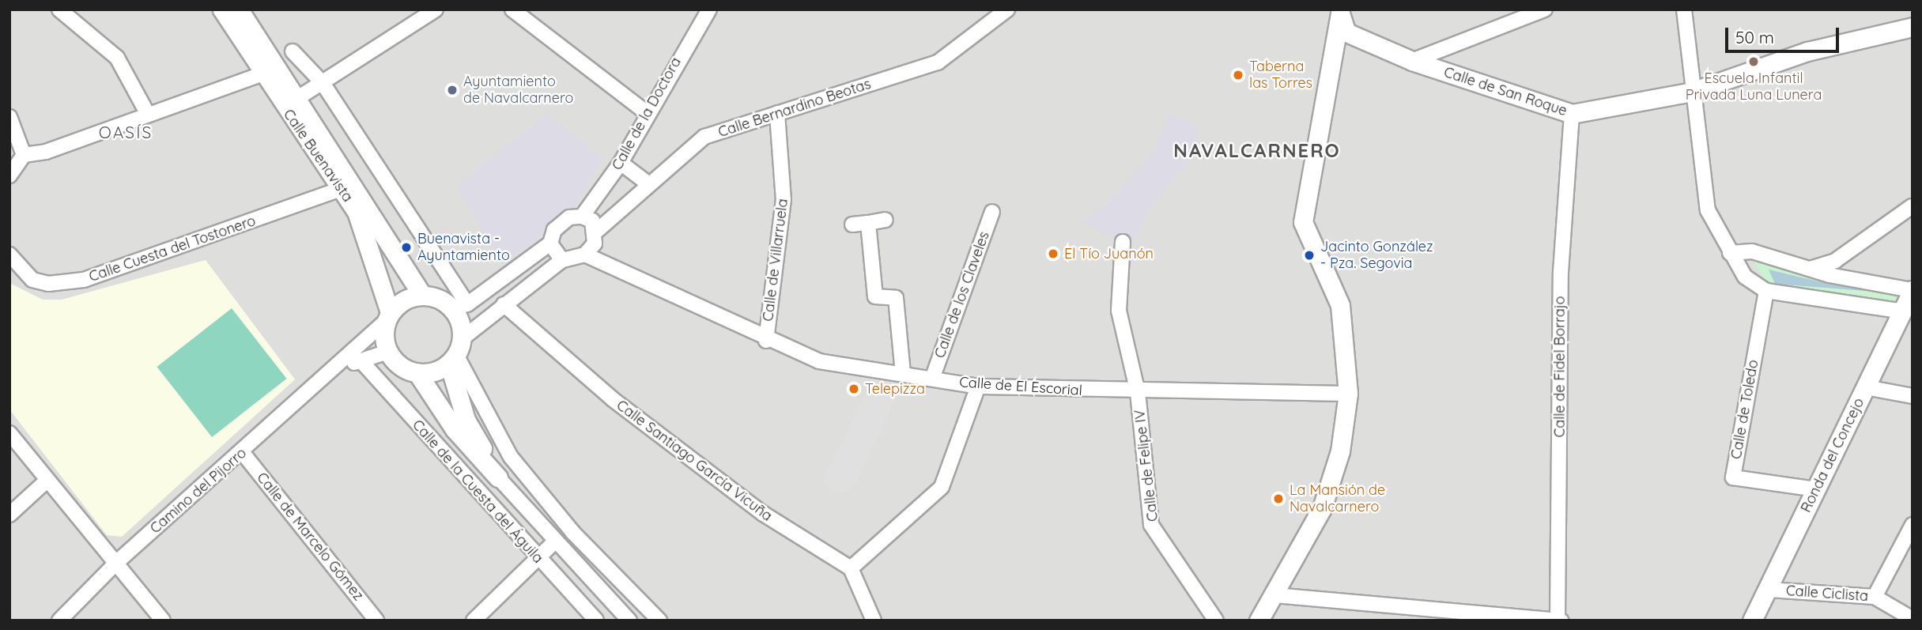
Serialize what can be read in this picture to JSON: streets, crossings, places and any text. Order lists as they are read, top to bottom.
{
  "streets": {
    "street": [
      "Calle de San Roque",
      "Calle Bernardino Beotas",
      "Calle de la Doctora",
      "Calle Buenavista",
      "Calle Cuesta del Tostonero",
      "Calle de Villarruela",
      "Calle de los Claveles",
      "Calle de Fidel Borrajo",
      "Calle de El Escorial",
      "Calle de Toledo",
      "Ronda del Concejo",
      "Calle Santiago García Vicuña",
      "Calle de Felipe IV",
      "Camino del Pijorro",
      "Calle de la Cuesta del Águila",
      "Calle de Marcelo Gómez",
      "Calle Ciclista"
    ]
  },
  "crossings": [
    ["Calle de San Roque", "Calle de Fidel Borrajo"],
    ["Calle Bernardino Beotas", "Calle de la Doctora"],
    ["Calle Bernardino Beotas", "Calle de Villarruela"],
    ["Calle Bernardino Beotas", "Calle de El Escorial"],
    ["Calle de la Doctora", "Calle de El Escorial"],
    ["Calle Buenavista", "Calle Cuesta del Tostonero"],
    ["Calle Buenavista", "Camino del Pijorro"],
    ["Calle Buenavista", "Calle de la Cuesta del Águila"],
    ["Calle de Villarruela", "Calle de El Escorial"],
    ["Calle de los Claveles", "Calle de El Escorial"],
    ["Calle de El Escorial", "Calle de Felipe IV"],
    ["Calle de Toledo", "Ronda del Concejo"],
    ["Ronda del Concejo", "Calle Ciclista"],
    ["Camino del Pijorro", "Calle de la Cuesta del Águila"],
    ["Camino del Pijorro", "Calle de Marcelo Gómez"]
  ],
  "districts": ["OASÍS", "NAVALCARNERO"],
  "places": [
    "Escuela Infantil Privada Luna Lunera",
    "Taberna las Torres",
    "Ayuntamiento de Navalcarnero",
    "Buenavista - Ayuntamiento",
    "El Tío Juanón",
    "Jacinto González - Pza. Segovia",
    "Telepizza",
    "La Mansión de Navalcarnero"
  ],
  "scale_bar": "50 m"
}
